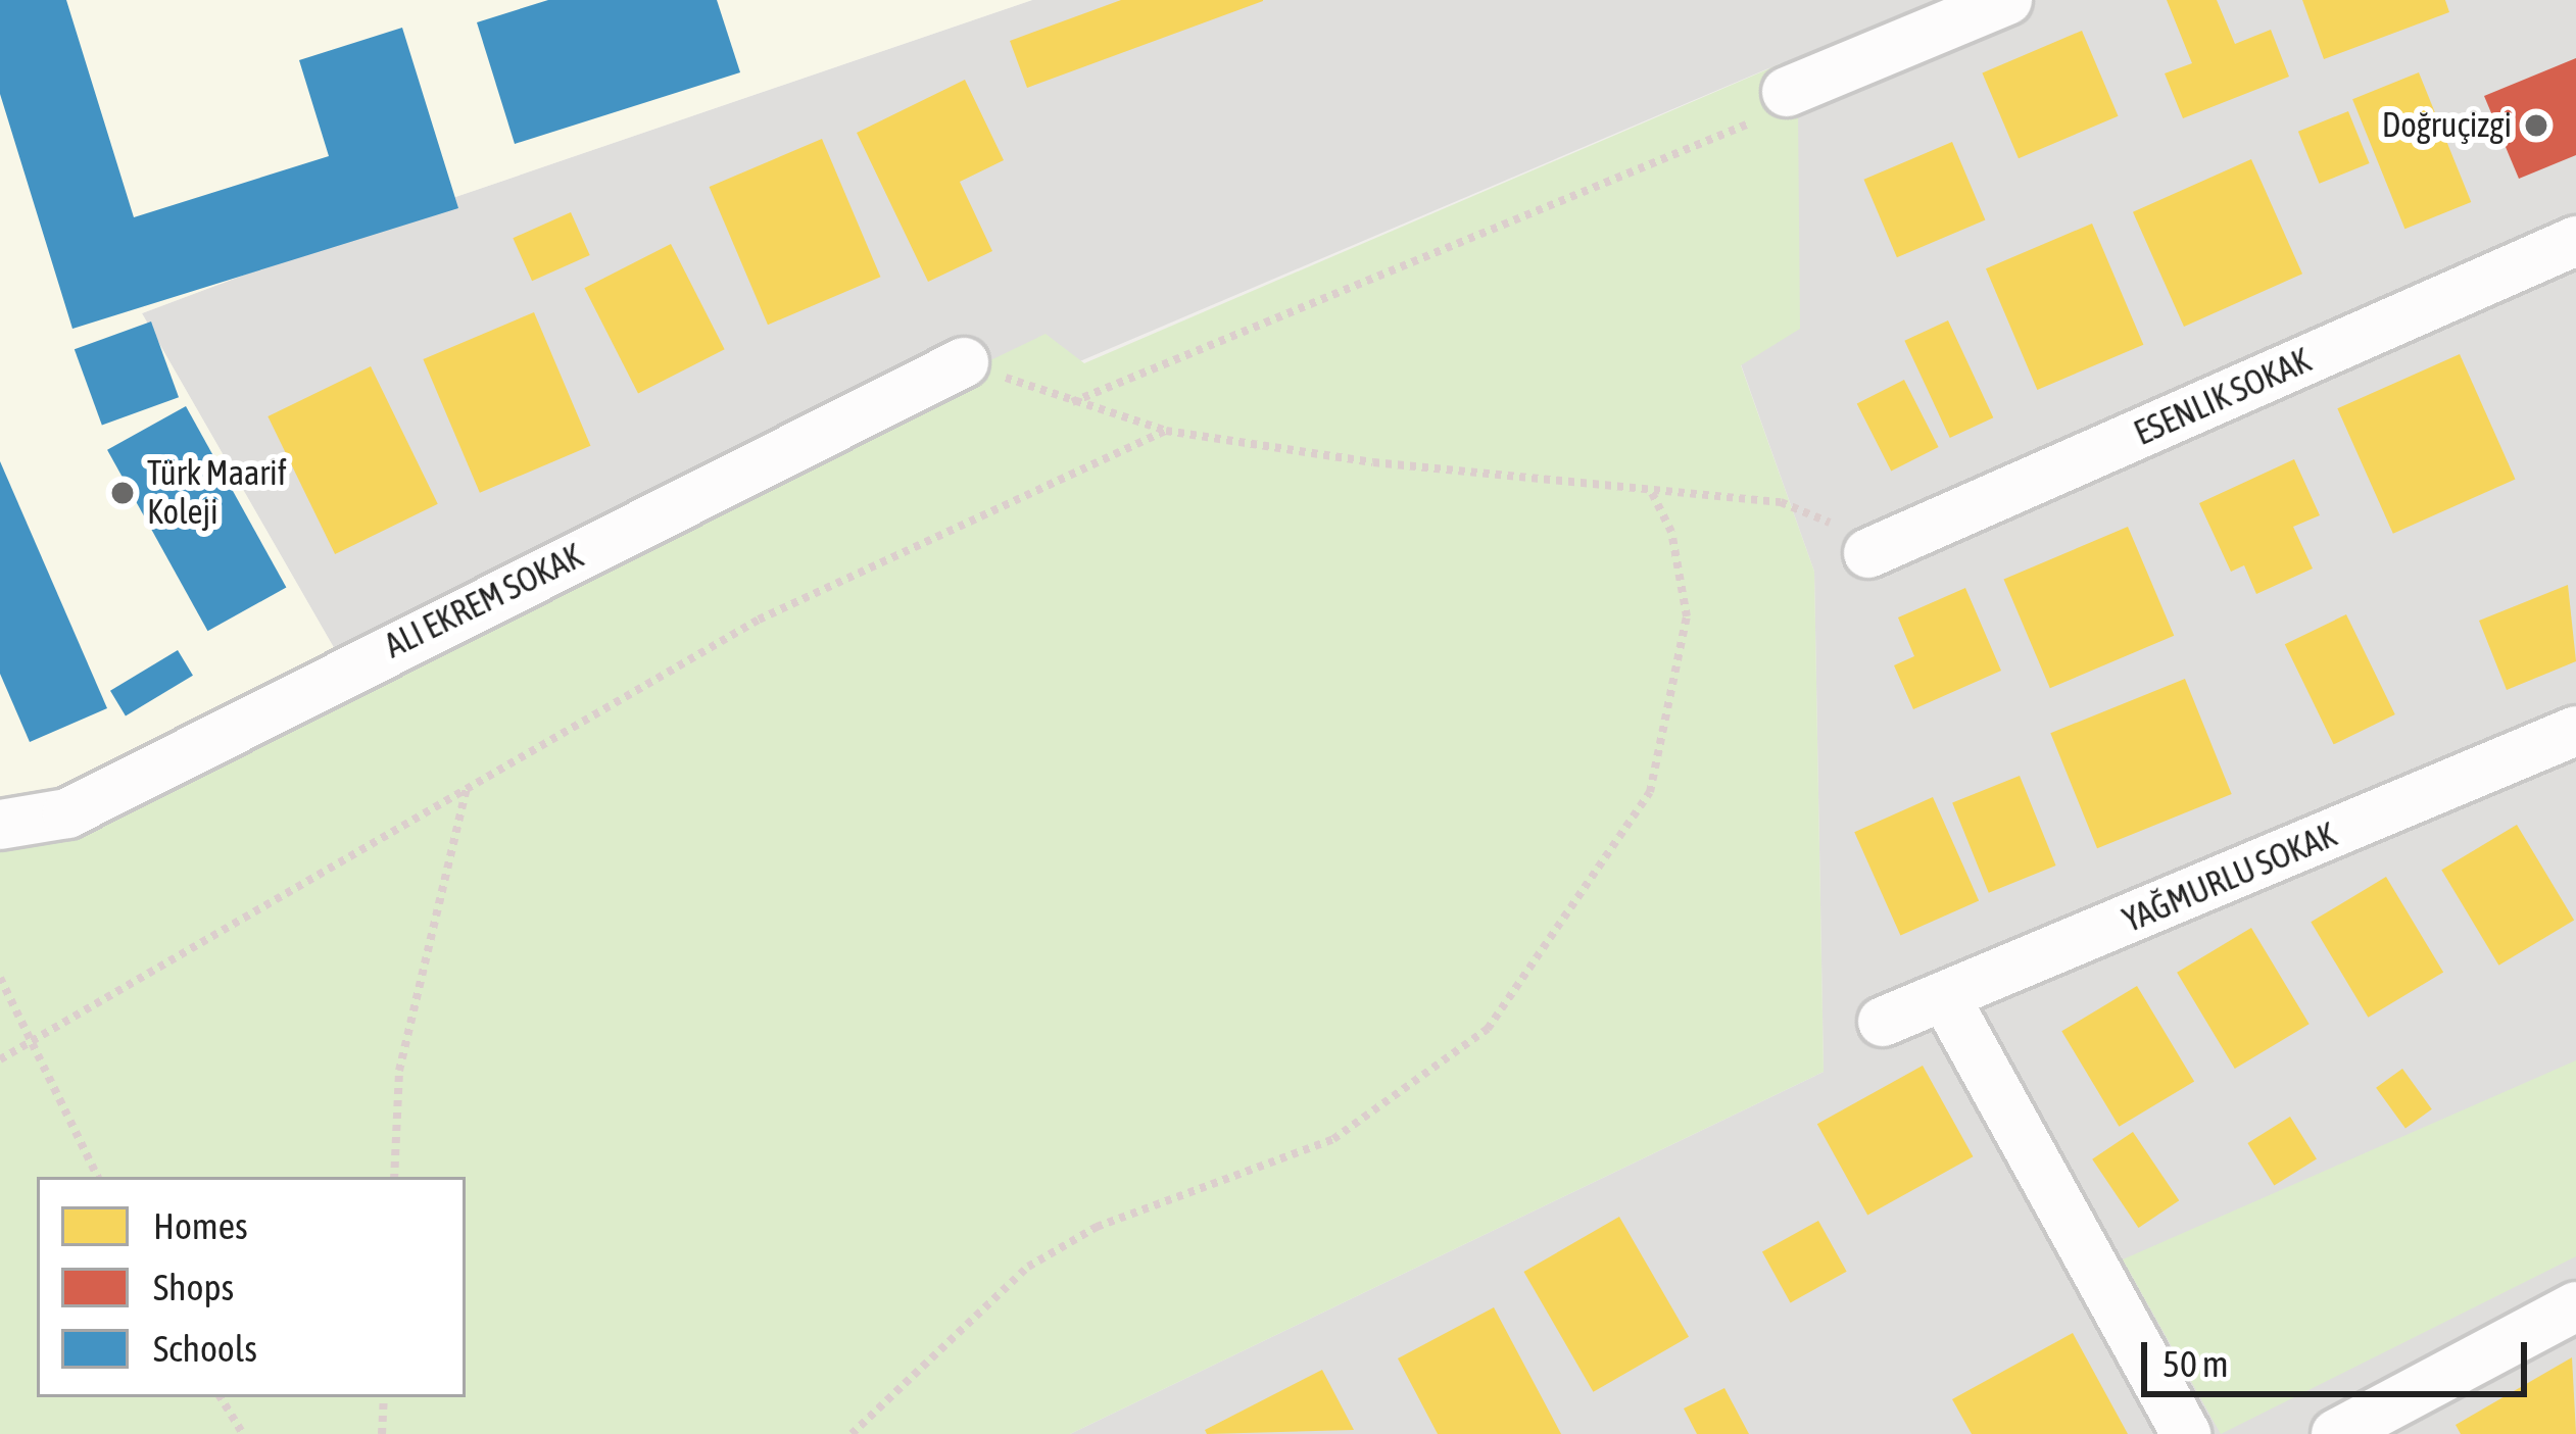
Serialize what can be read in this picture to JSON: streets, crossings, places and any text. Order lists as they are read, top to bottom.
{
  "streets": {
    "street": ["ESENLIK SOKAK", "ALI EKREM SOKAK", "YAĞMURLU SOKAK"]
  },
  "places": ["Doğruçizgi", "Türk Maarif Koleji"],
  "legend": ["Homes", "Shops", "Schools"],
  "scale_bar": "50 m"
}
